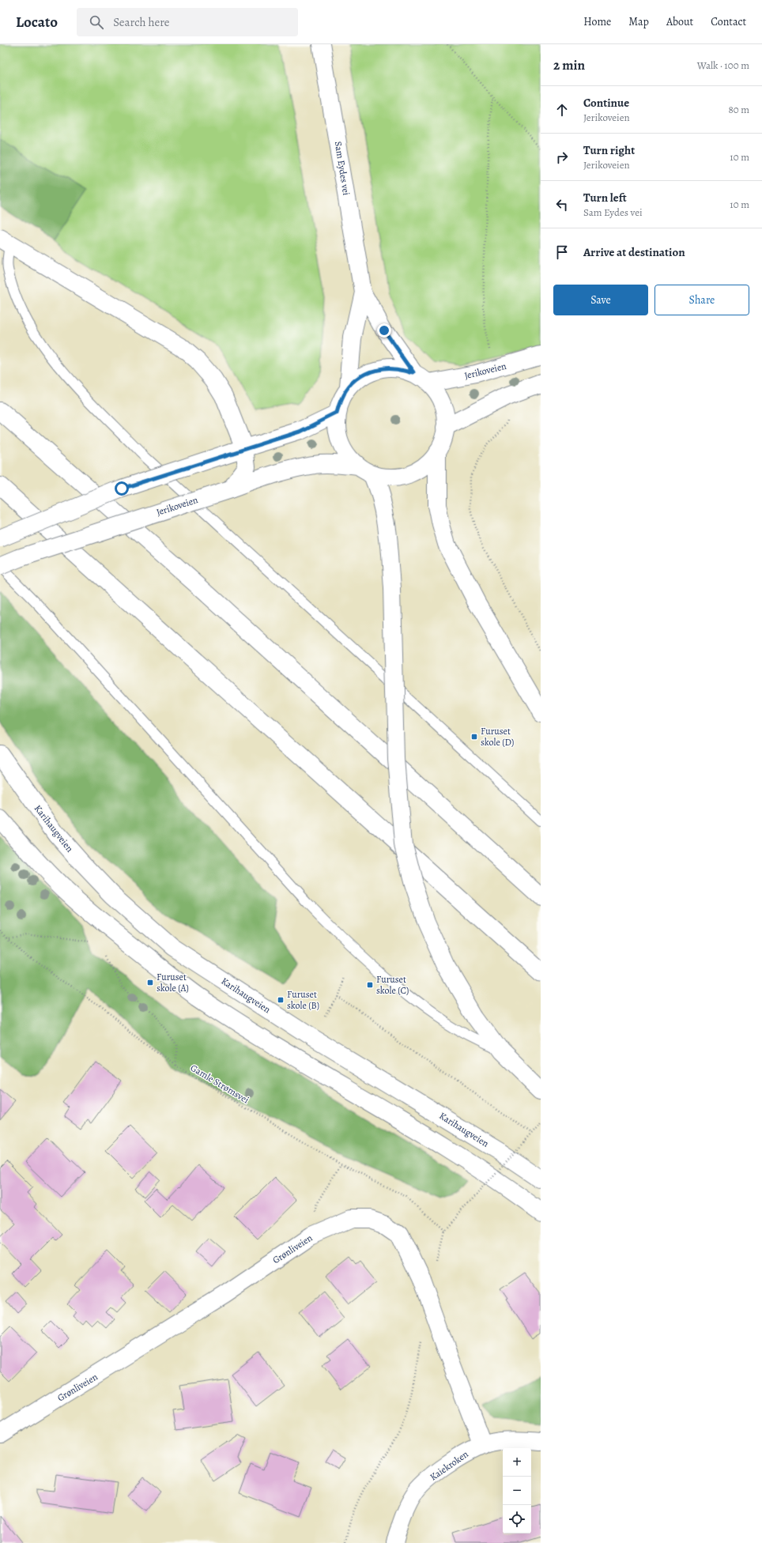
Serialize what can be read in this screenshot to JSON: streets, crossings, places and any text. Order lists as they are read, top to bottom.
{
  "streets": {
    "main road": [
      "Sam Eydes vei",
      "Jerikoveien",
      "Karihaugveien",
      "Grønliveien",
      "Kaiekroken"
    ],
    "path": ["Gamle Strømsvei"]
  },
  "crossings": [
    ["Sam Eydes vei", "Jerikoveien"],
    ["Grønliveien", "Kaiekroken"]
  ],
  "places": {
    "transit": [
      "Furuset skole (D)",
      "Furuset skole (A)",
      "Furuset skole (C)",
      "Furuset skole (B)"
    ]
  },
  "page": {
    "header": "Locato",
    "search": "Search here",
    "nav": [
      "Home",
      "Map",
      "About",
      "Contact"
    ],
    "heading": ["2 min", "Walk · 100 m"],
    "list": [
      ["Continue", "Jerikoveien", "80 m"],
      ["Turn right", "Jerikoveien", "10 m"],
      ["Turn left", "Sam Eydes vei", "10 m"],
      "Arrive at destination"
    ],
    "buttons": ["Save", "Share"],
    "map_buttons": ["+", "−"]
  }
}
